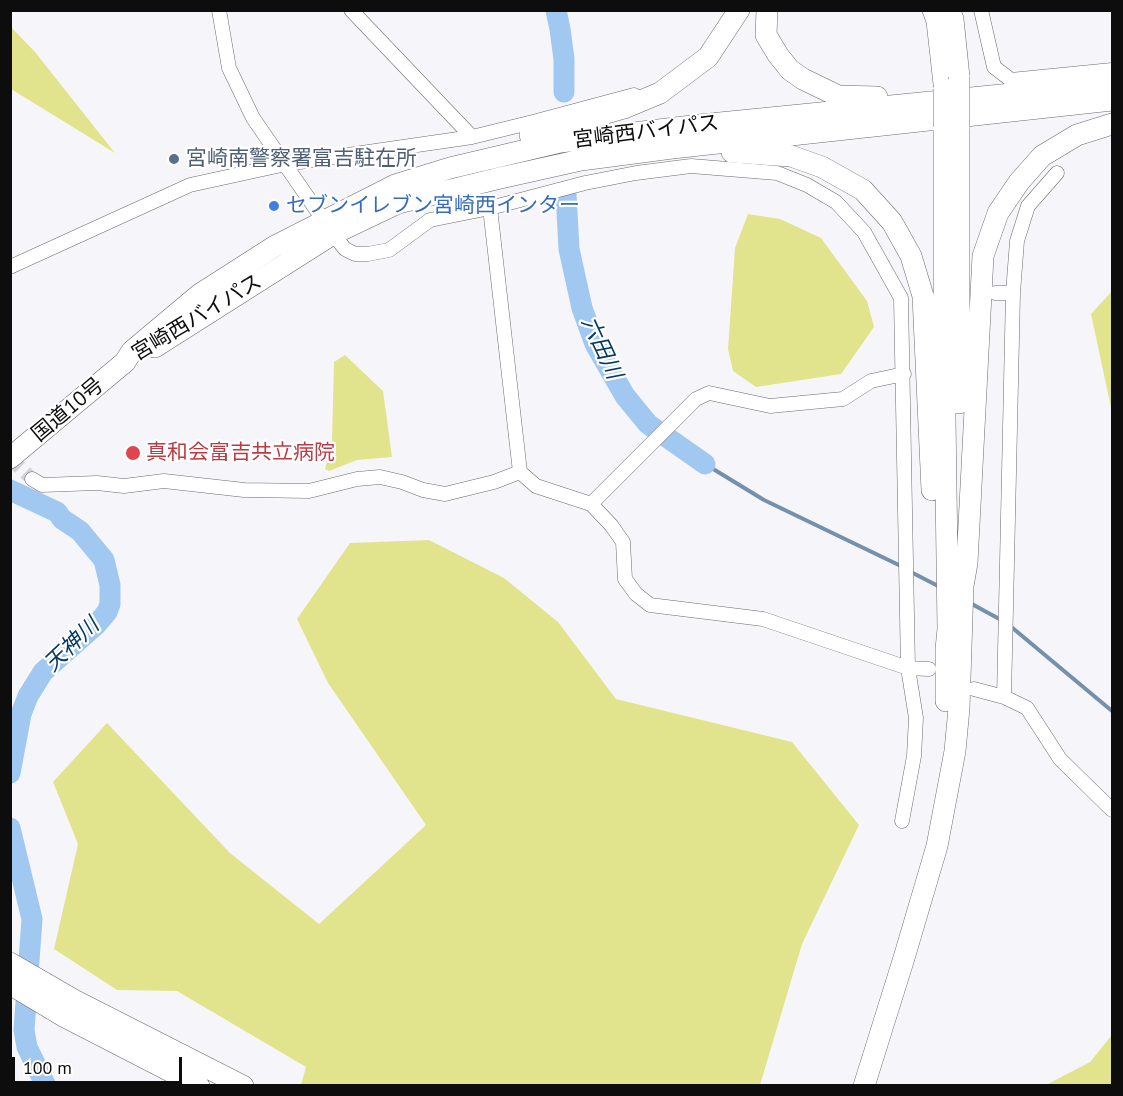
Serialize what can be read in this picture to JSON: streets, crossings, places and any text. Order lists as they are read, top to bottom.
{
  "streets": {
    "highway": ["宮崎西バイパス", "国道10号"]
  },
  "crossings": [
    ["宮崎西バイパス", "国道10号"]
  ],
  "water": ["六田川", "天神川"],
  "places": ["宮崎南警察署富吉駐在所", "セブンイレブン宮崎西インター", "真和会富吉共立病院"],
  "scale_bar": "100 m"
}
